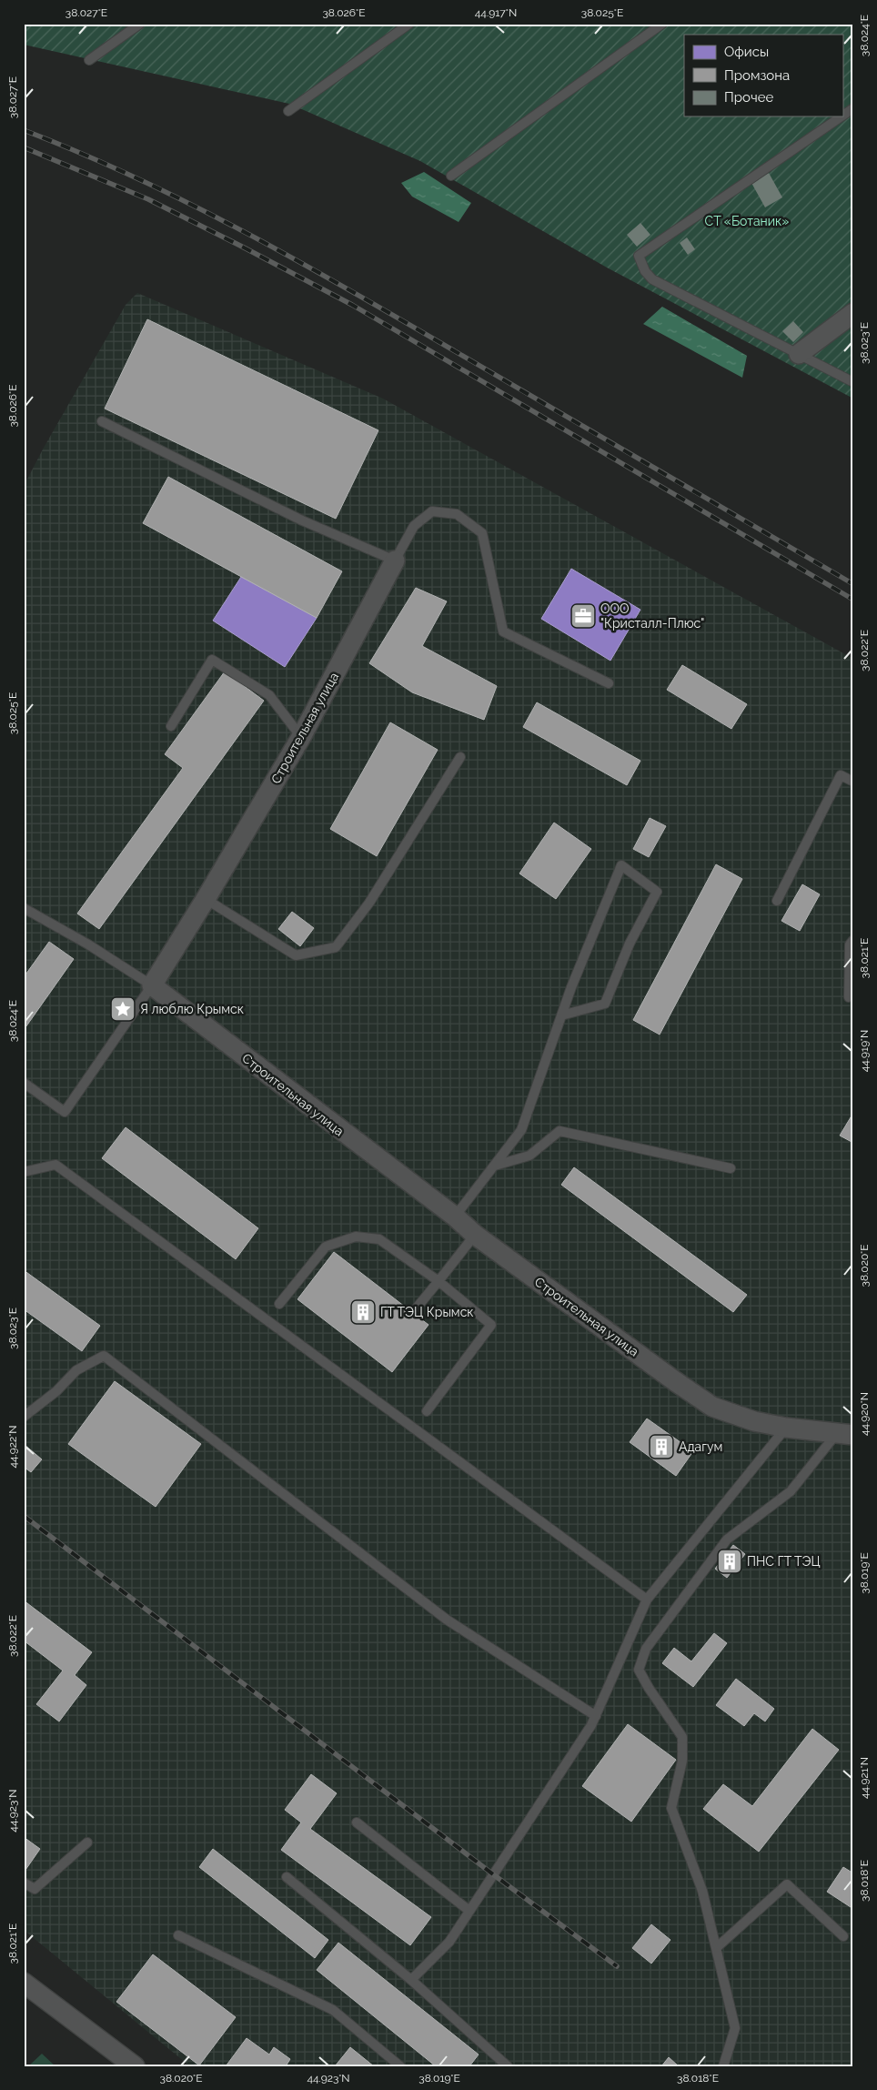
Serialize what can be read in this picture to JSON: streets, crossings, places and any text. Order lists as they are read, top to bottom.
{
  "streets": {
    "street": ["Строительная улица"]
  },
  "parks": ["СТ «Ботаник»"],
  "places": {
    "office": ["ООО \"Кристалл-Плюс\""],
    "place": ["Я люблю Крымск"],
    "building": ["ГТ ТЭЦ Крымск", "Адагум", "ПНС ГТ ТЭЦ"]
  },
  "legend": ["Офисы", "Промзона", "Прочее"],
  "coordinates": [
    "38.027°E",
    "38.026°E",
    "44.917°N",
    "38.025°E",
    "38.024°E",
    "38.023°E",
    "38.022°E",
    "38.021°E",
    "44.919°N",
    "38.020°E",
    "44.920°N",
    "44.922°N",
    "38.019°E",
    "44.921°N",
    "44.923°N",
    "38.018°E"
  ]
}
